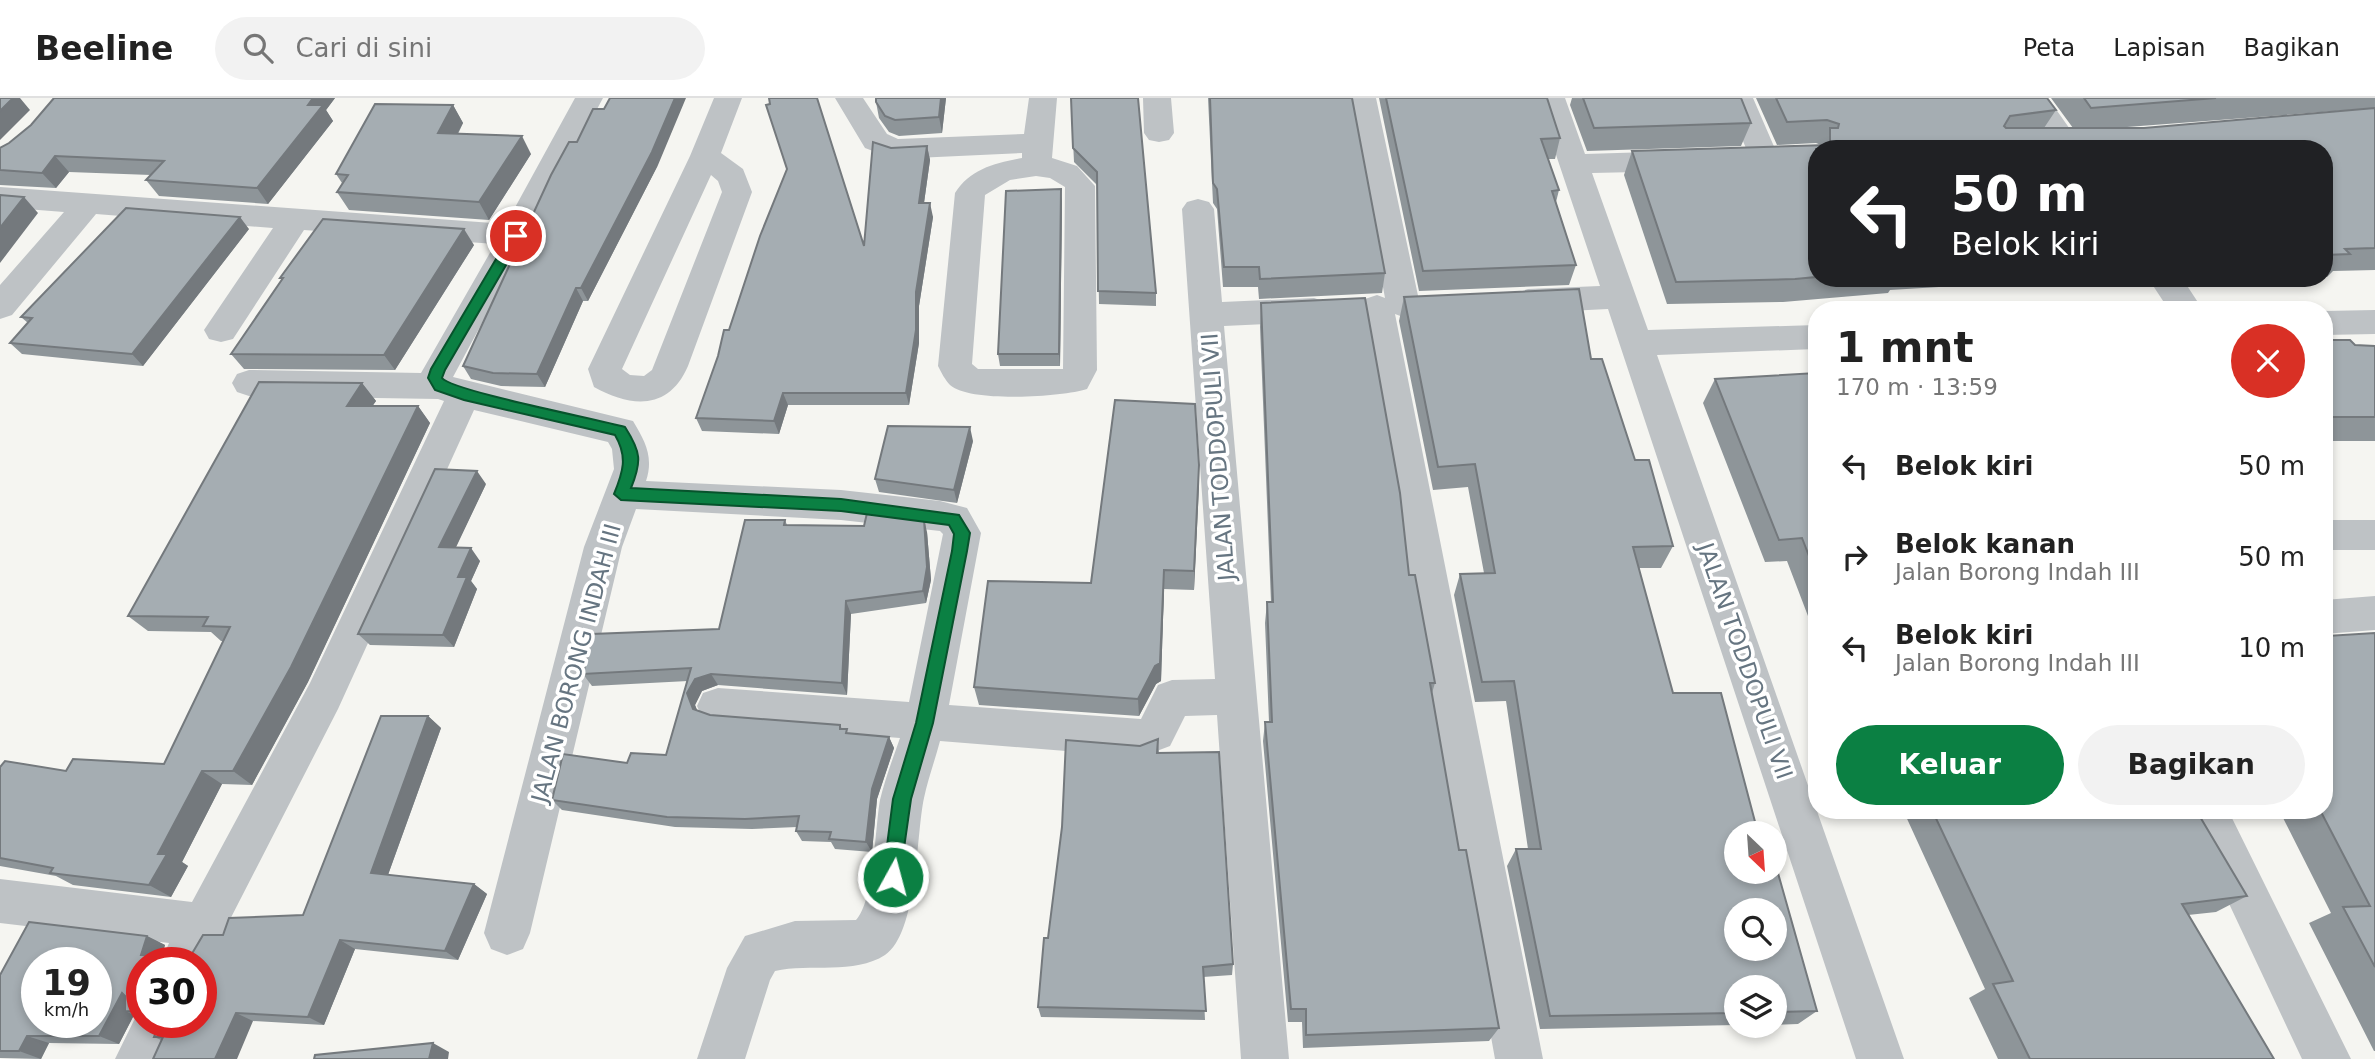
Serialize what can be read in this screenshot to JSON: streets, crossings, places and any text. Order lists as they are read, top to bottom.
{
  "streets": {
    "street": ["JALAN TODDOPULI VII", "JALAN BORONG INDAH III"]
  },
  "north": "bottom right",
  "page": {
    "header": "Beeline",
    "search": "Cari di sini",
    "nav": ["Peta", "Lapisan", "Bagikan"],
    "turn": ["50 m", "Belok kiri"],
    "heading": ["1 mnt", "170 m · 13:59"],
    "list": [
      {
        "name": "Belok kiri",
        "value": "50 m"
      },
      {
        "name": "Belok kanan",
        "note": "Jalan Borong Indah III",
        "value": "50 m"
      },
      {
        "name": "Belok kiri",
        "note": "Jalan Borong Indah III",
        "value": "10 m"
      }
    ],
    "buttons": ["Keluar", "Bagikan"],
    "speed": "19 km/h",
    "limit": "30"
  }
}
